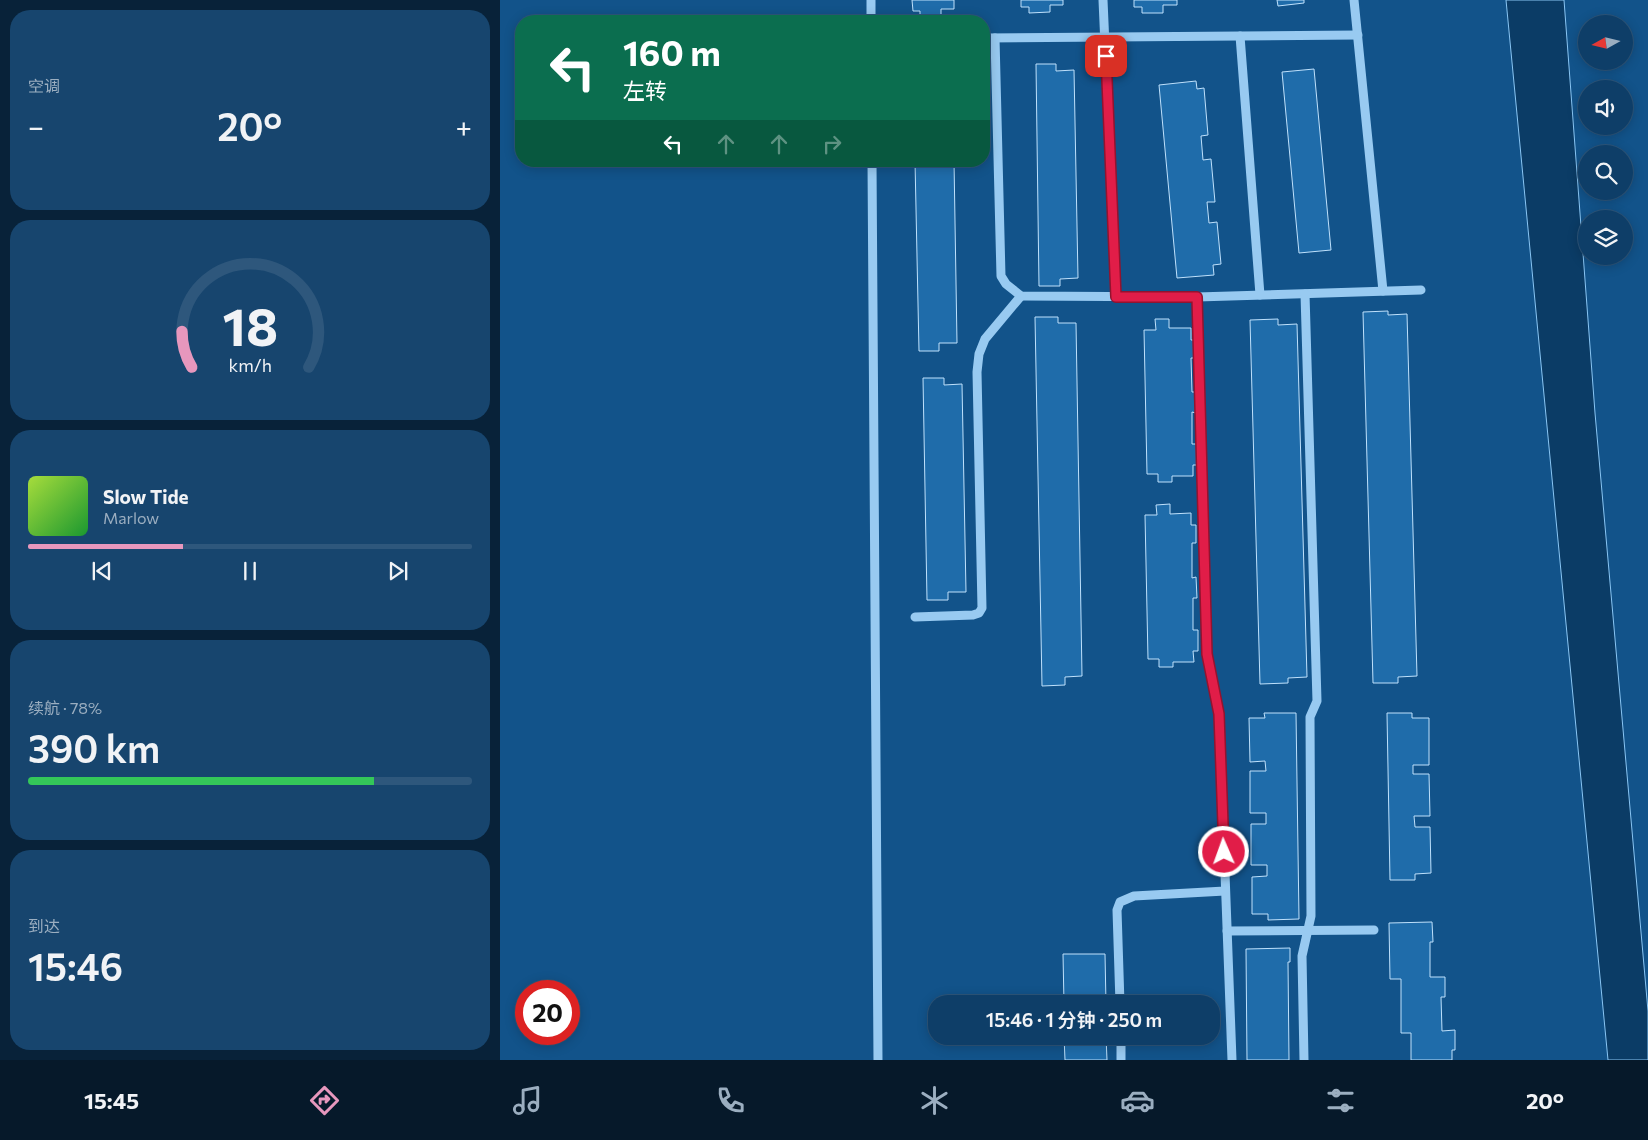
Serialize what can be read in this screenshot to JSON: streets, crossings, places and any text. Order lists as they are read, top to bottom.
{
  "north": "left",
  "page": {
    "tile": [
      "空调",
      ["续航 · 78%", "390 km"],
      ["到达", "15:46"]
    ],
    "turn": ["160 m", "左转"],
    "heat": ["−", "20°", "+"],
    "song": ["Slow Tide", "Marlow"],
    "limit": "20",
    "trip": "15:46 · 1 分钟 · 250 m",
    "tabs": ["15:45", "20°"],
    "gauge": ["18", "km/h"]
  }
}
